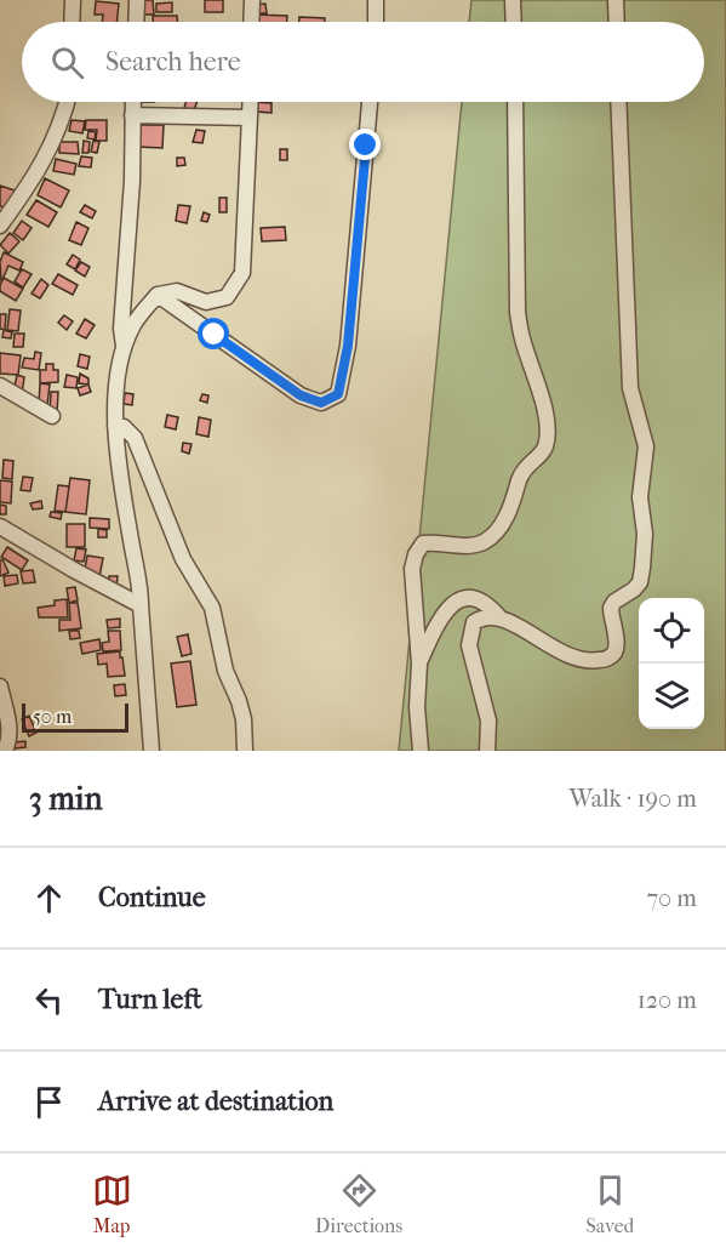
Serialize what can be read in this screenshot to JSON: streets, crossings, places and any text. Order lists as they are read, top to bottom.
{
  "scale_bar": "50 m",
  "page": {
    "search": "Search here",
    "scale": "50 m",
    "heading": ["3 min", "Walk · 190 m"],
    "list": [
      ["Continue", "70 m"],
      ["Turn left", "120 m"],
      "Arrive at destination"
    ],
    "nav": ["Map", "Directions", "Saved"]
  }
}
